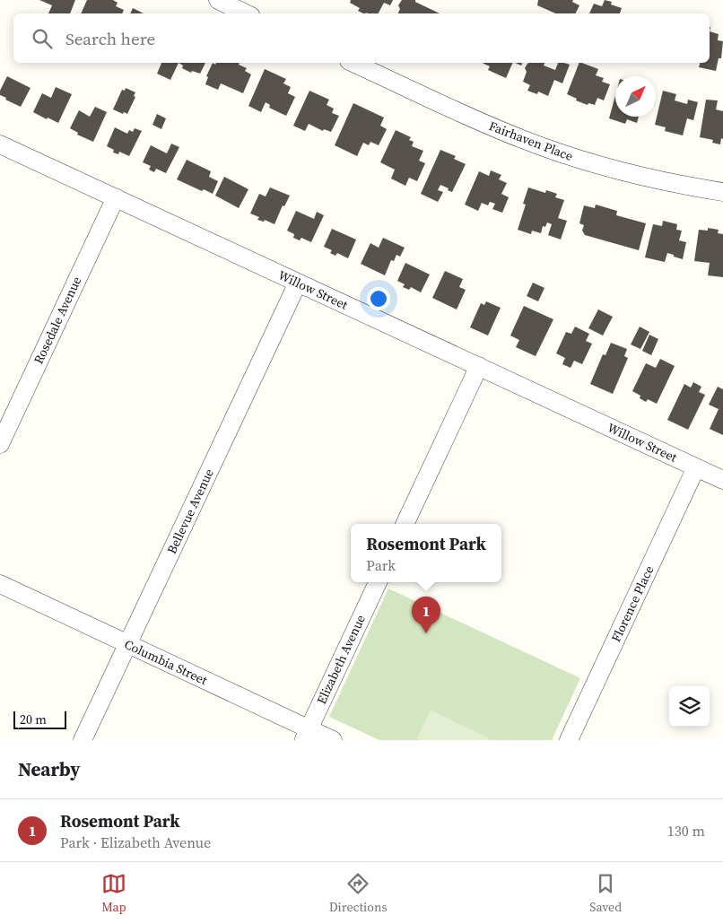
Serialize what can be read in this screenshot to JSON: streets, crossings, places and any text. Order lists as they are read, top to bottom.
{
  "streets": {
    "street": [
      "Fairhaven Place",
      "Willow Street",
      "Rosedale Avenue",
      "Bellevue Avenue",
      "Florence Place",
      "Elizabeth Avenue",
      "Columbia Street"
    ]
  },
  "crossings": [
    ["Willow Street", "Rosedale Avenue"],
    ["Willow Street", "Bellevue Avenue"],
    ["Willow Street", "Florence Place"],
    ["Bellevue Avenue", "Columbia Street"],
    ["Elizabeth Avenue", "Columbia Street"]
  ],
  "scale_bar": "20 m",
  "north": "top right",
  "page": {
    "search": "Search here",
    "popup": ["Rosemont Park", "Park"],
    "pins": "1",
    "scale": "20 m",
    "heading": "Nearby",
    "list": [
      {
        "mark": "1",
        "name": "Rosemont Park",
        "note": "Park · Elizabeth Avenue",
        "value": "130 m"
      }
    ],
    "nav": ["Map", "Directions", "Saved"]
  }
}
